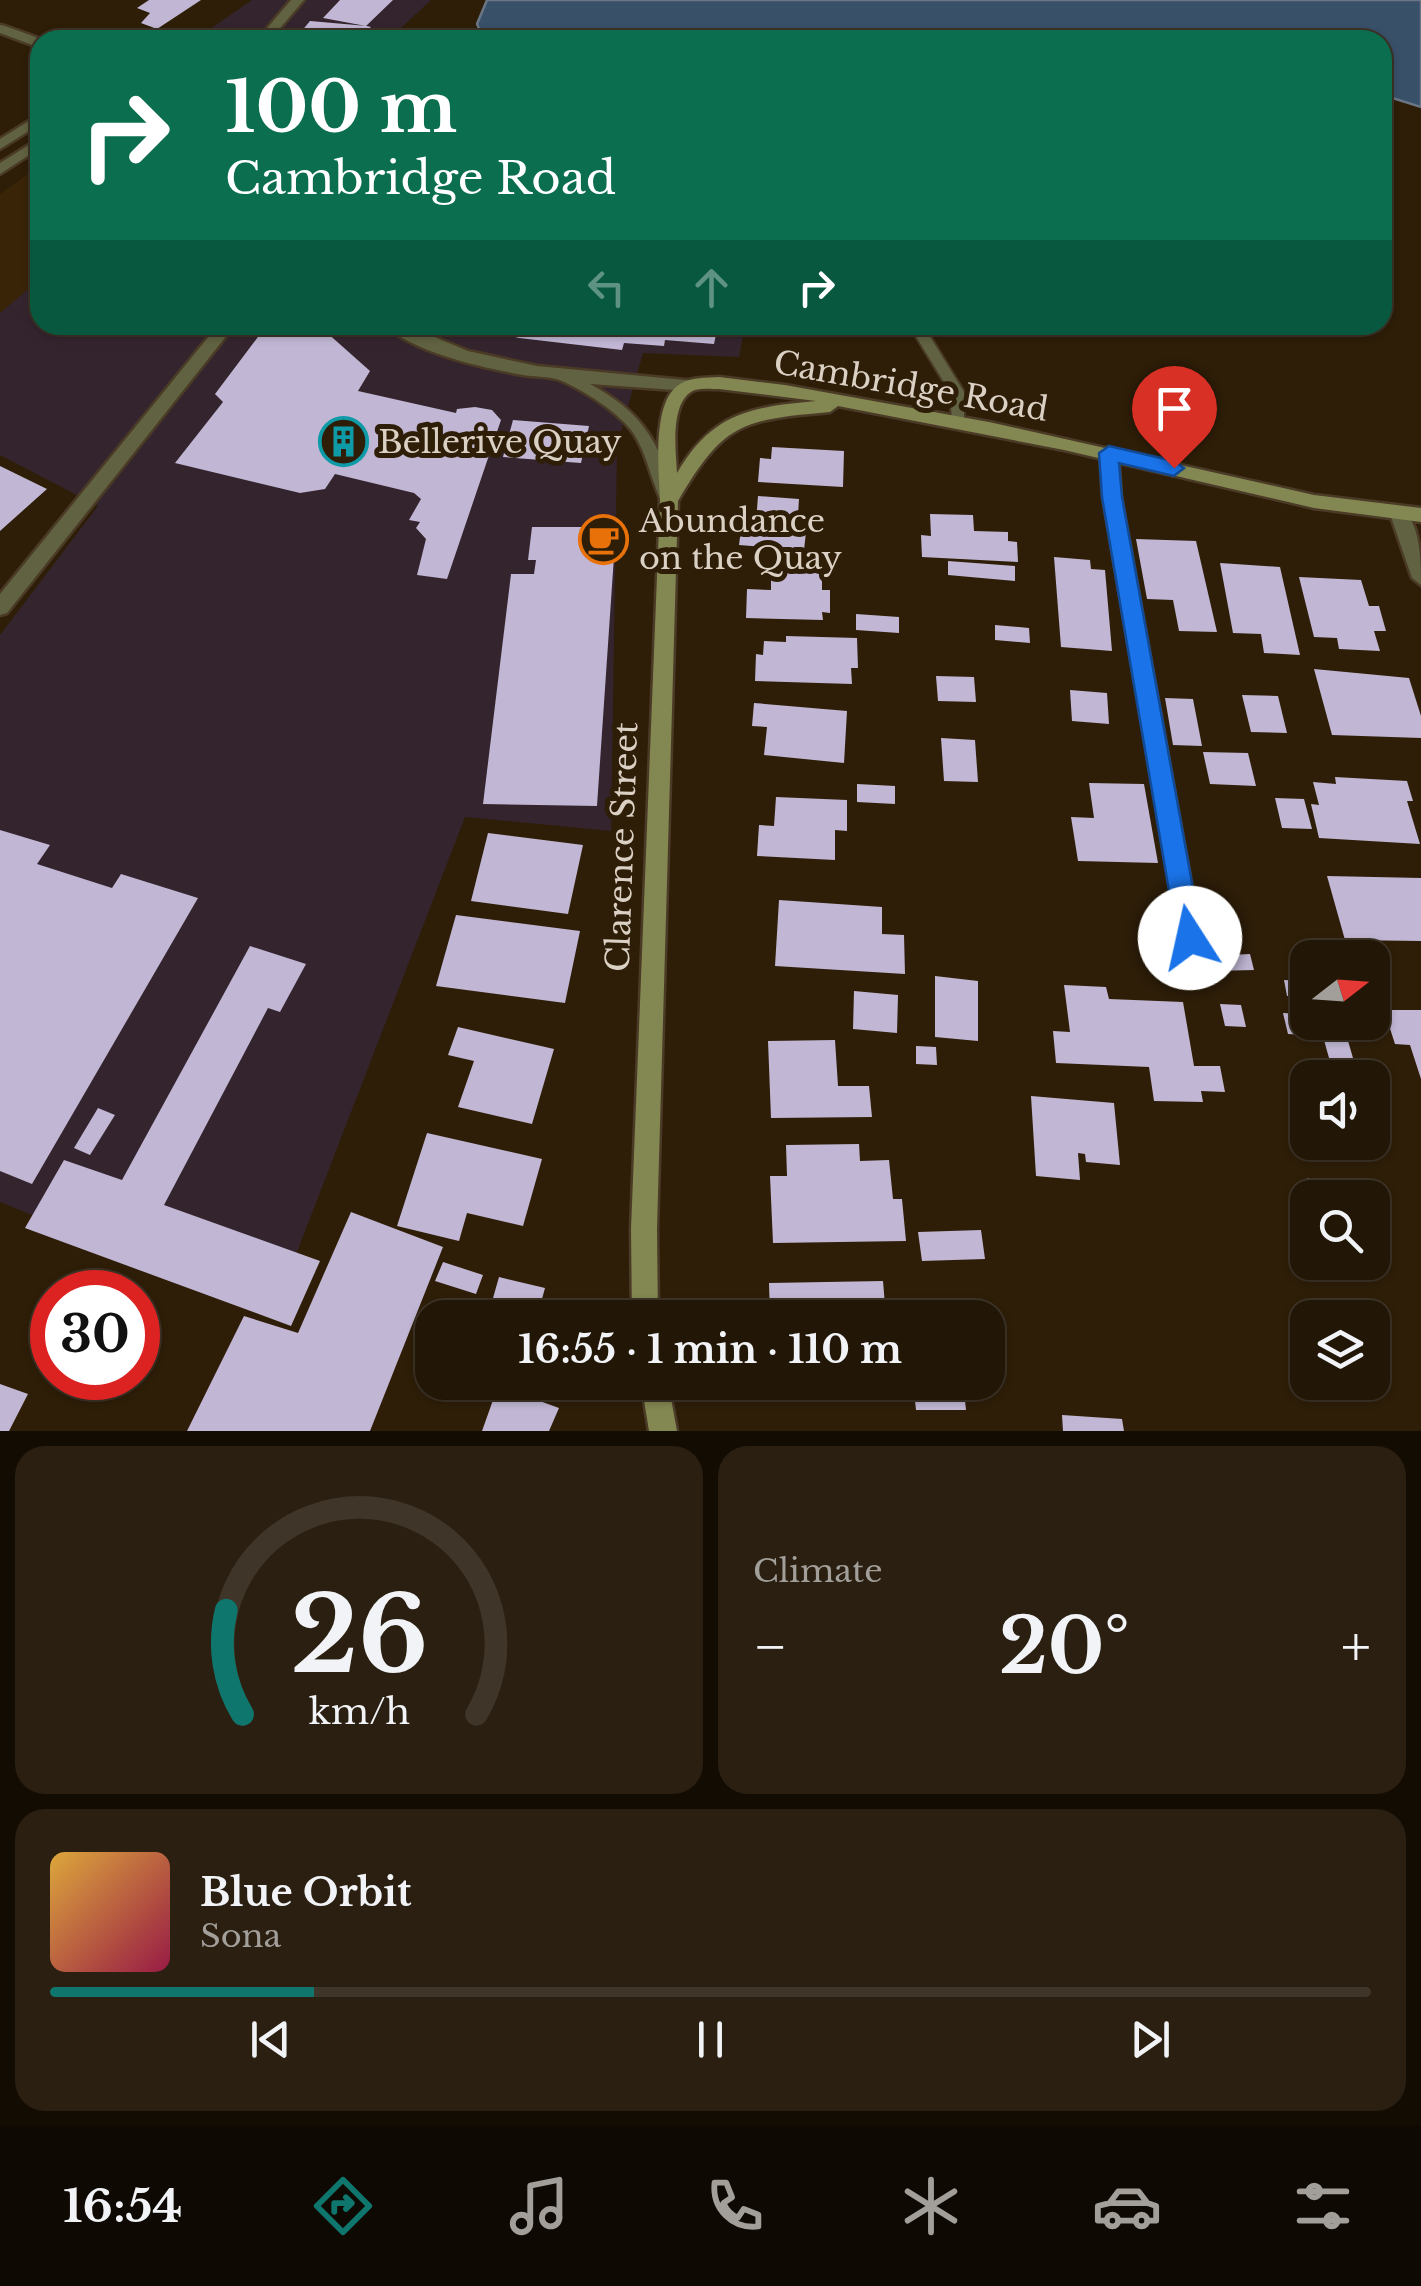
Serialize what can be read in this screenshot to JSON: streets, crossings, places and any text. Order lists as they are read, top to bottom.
{
  "streets": {
    "main road": ["Cambridge Road", "Clarence Street"]
  },
  "crossings": [
    ["Cambridge Road", "Clarence Street"]
  ],
  "places": {
    "building": ["Bellerive Quay"],
    "cafe": ["Abundance on the Quay"]
  },
  "north": "right",
  "page": {
    "turn": ["100 m", "Cambridge Road"],
    "limit": "30",
    "trip": "16:55 · 1 min · 110 m",
    "tile": "Climate",
    "heat": ["−", "20°", "+"],
    "song": ["Blue Orbit", "Sona"],
    "tabs": "16:54",
    "gauge": ["26", "km/h"]
  }
}
